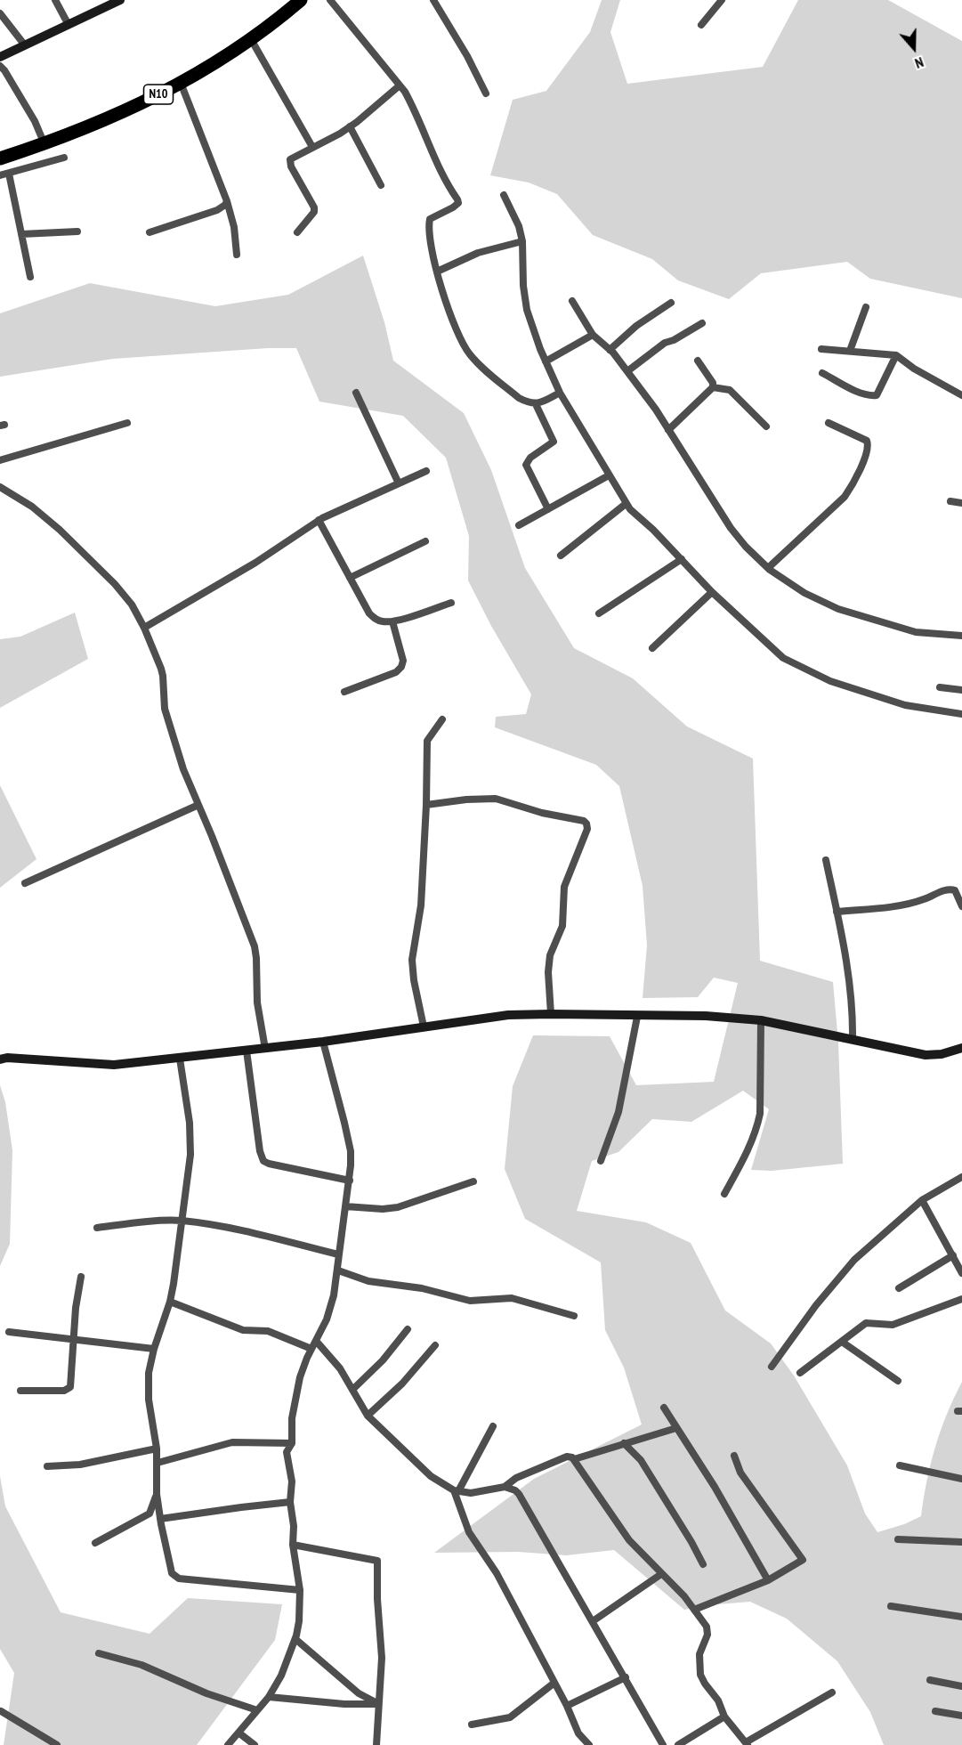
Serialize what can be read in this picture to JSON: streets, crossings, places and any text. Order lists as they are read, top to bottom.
{
  "streets": {
    "highway": ["N10"]
  },
  "north": "bottom"
}
